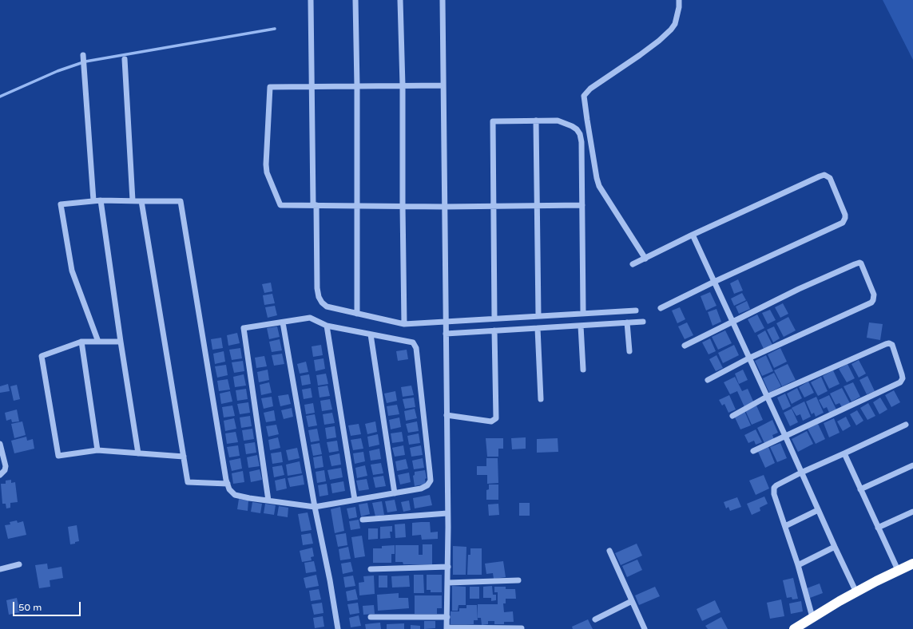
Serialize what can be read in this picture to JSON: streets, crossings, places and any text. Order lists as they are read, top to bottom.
{
  "scale_bar": "50 m"
}
